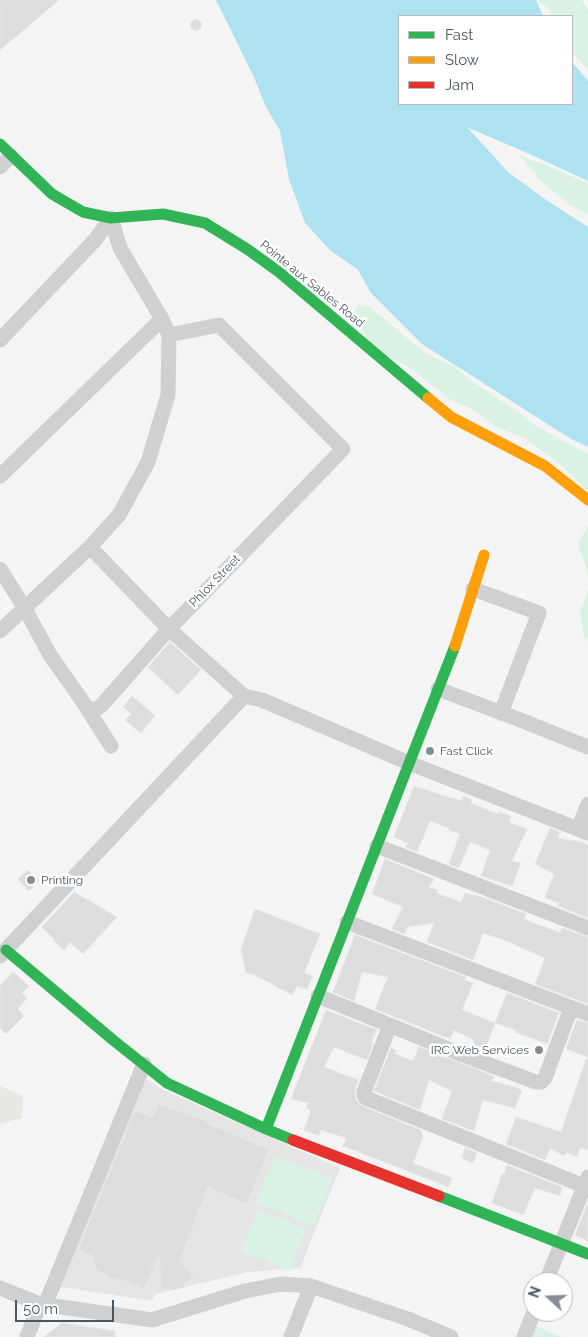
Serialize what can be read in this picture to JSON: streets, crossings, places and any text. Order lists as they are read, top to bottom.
{
  "streets": {
    "street": ["Pointe aux Sables Road", "Phlox Street"]
  },
  "places": ["Fast Click", "Printing", "IRC Web Services"],
  "legend": ["Fast", "Slow", "Jam"],
  "scale_bar": "50 m",
  "north": "left"
}
